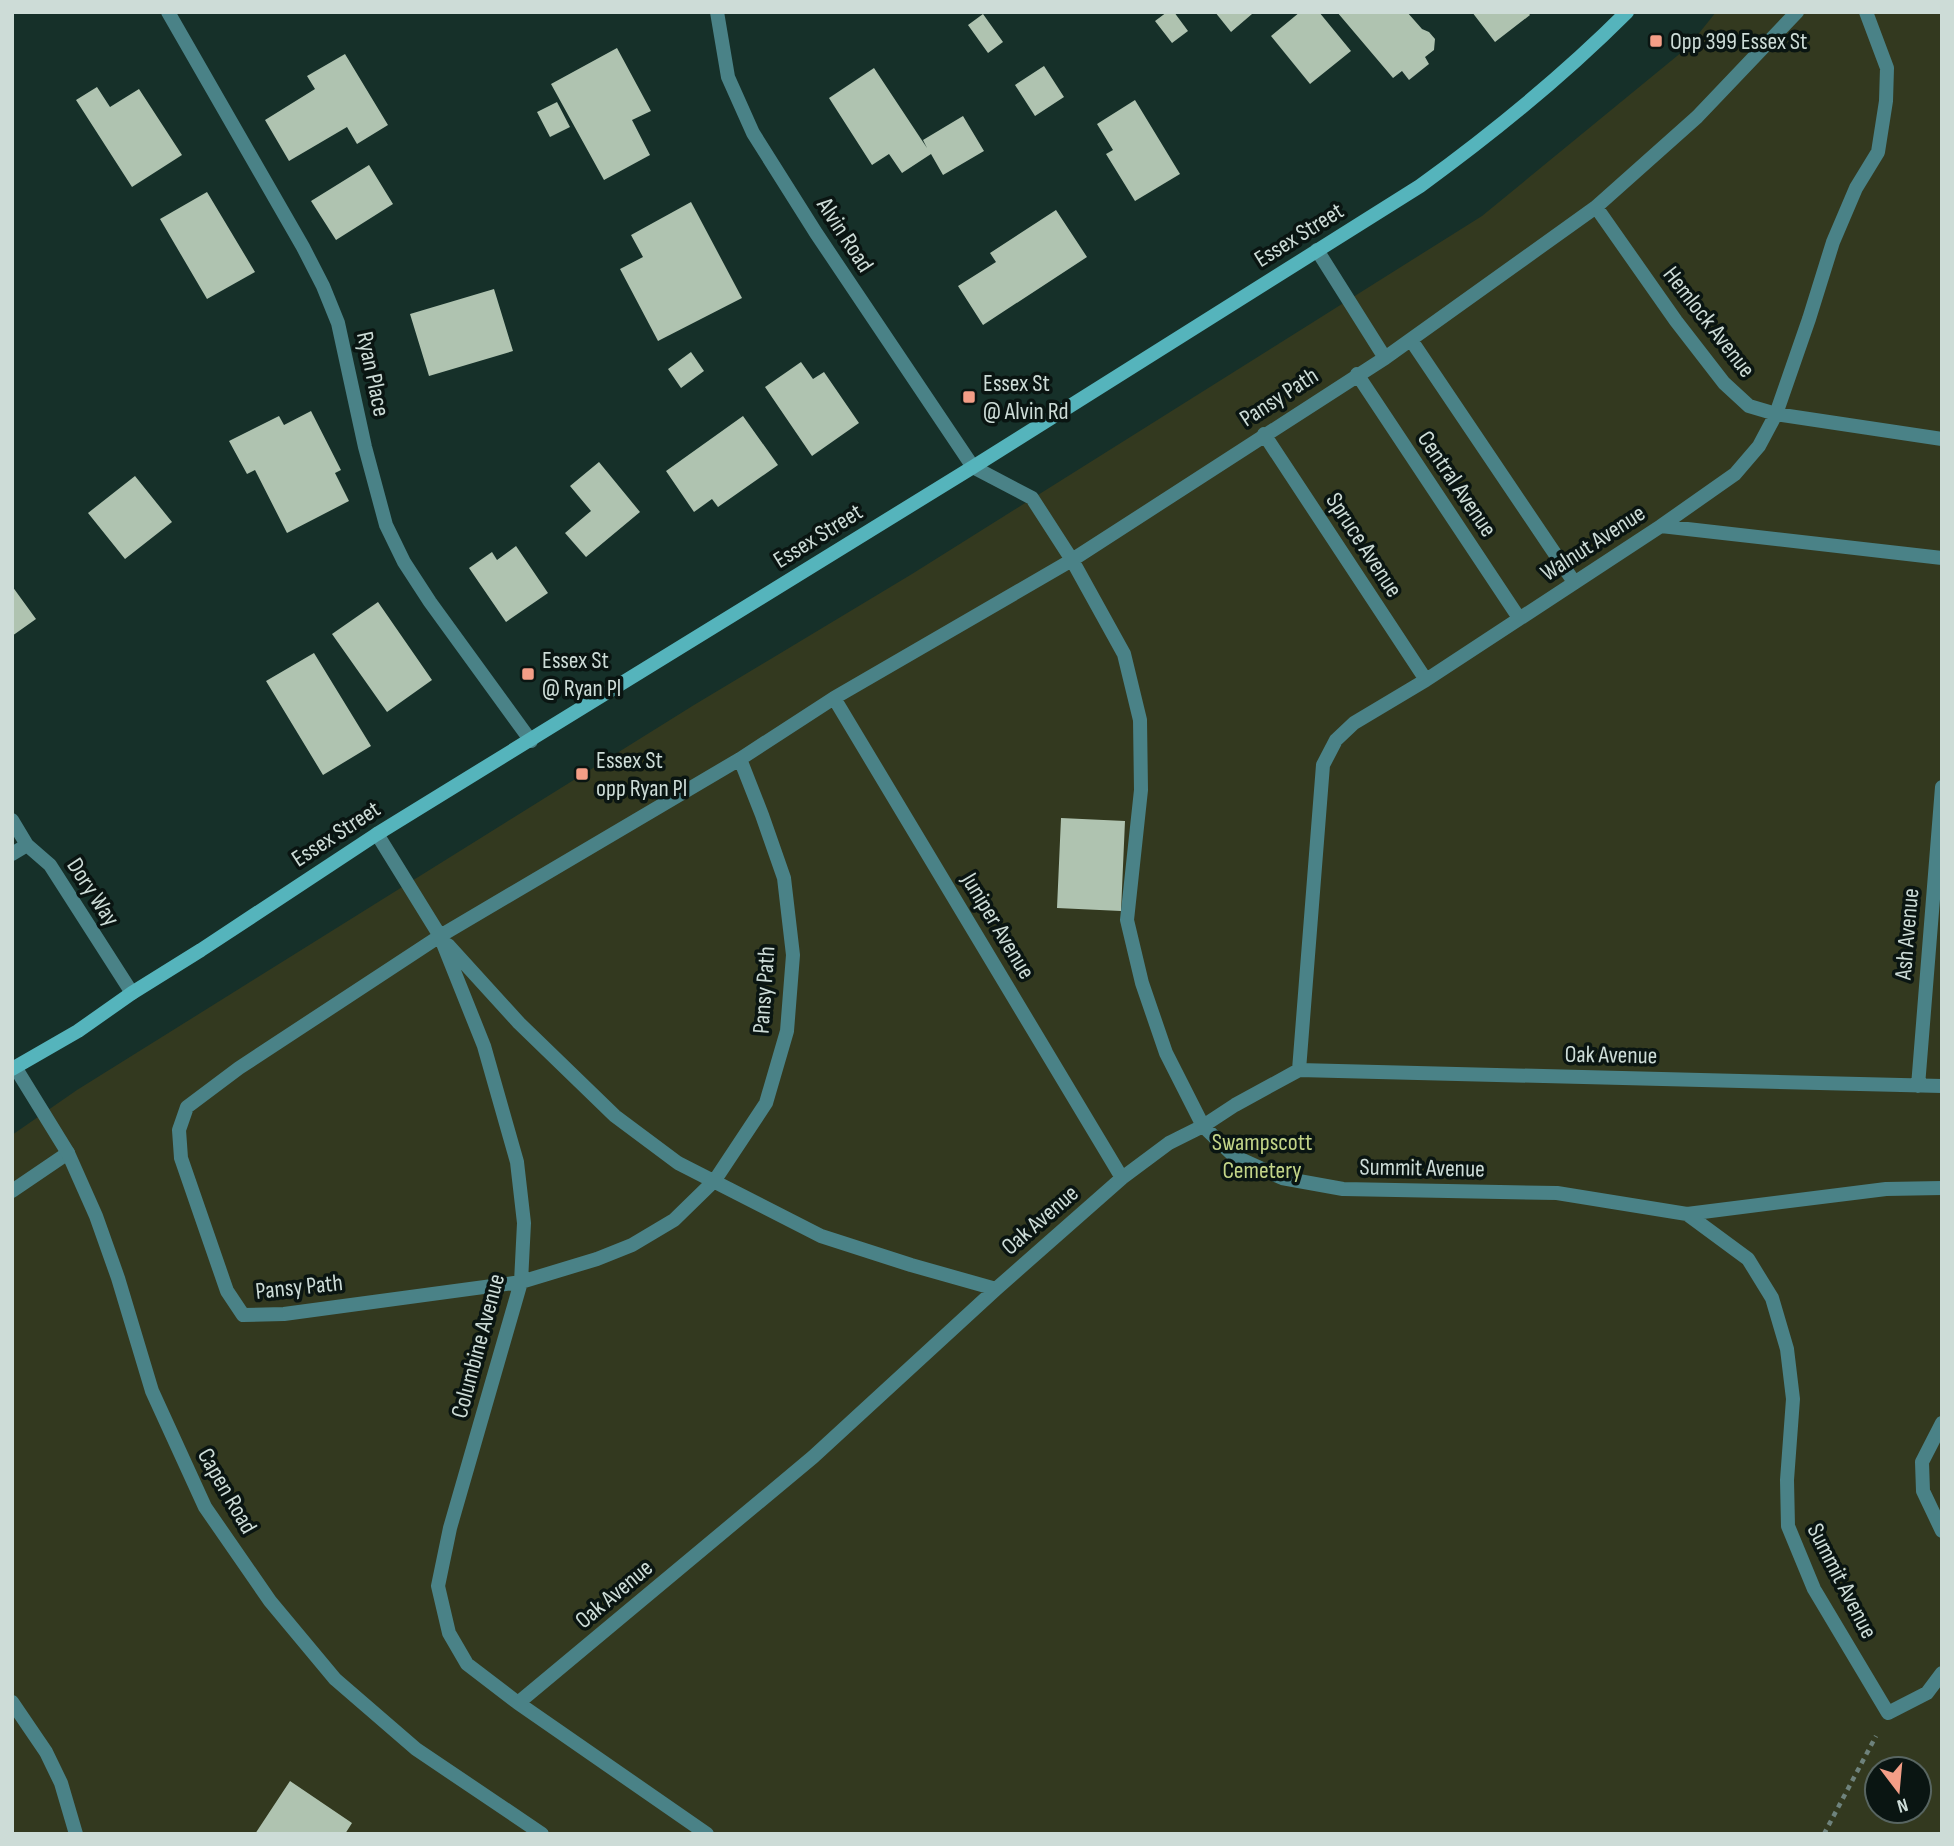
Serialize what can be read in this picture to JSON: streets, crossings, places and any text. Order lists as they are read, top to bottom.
{
  "streets": {
    "main road": ["Essex Street"],
    "street": [
      "Alvin Road",
      "Hemlock Avenue",
      "Ryan Place",
      "Pansy Path",
      "Central Avenue",
      "Walnut Avenue",
      "Spruce Avenue",
      "Dory Way",
      "Juniper Avenue",
      "Ash Avenue",
      "Oak Avenue",
      "Summit Avenue",
      "Columbine Avenue",
      "Capen Road"
    ]
  },
  "crossings": [
    ["Alvin Road", "Essex Street"],
    ["Alvin Road", "Summit Avenue"],
    ["Essex Street", "Ryan Place"],
    ["Essex Street", "Dory Way"],
    ["Essex Street", "Summit Avenue"],
    ["Essex Street", "Columbine Avenue"],
    ["Essex Street", "Capen Road"],
    ["Hemlock Avenue", "Pansy Path"],
    ["Hemlock Avenue", "Walnut Avenue"],
    ["Pansy Path", "Central Avenue"],
    ["Pansy Path", "Spruce Avenue"],
    ["Pansy Path", "Juniper Avenue"],
    ["Pansy Path", "Summit Avenue"],
    ["Pansy Path", "Columbine Avenue"],
    ["Central Avenue", "Walnut Avenue"],
    ["Walnut Avenue", "Spruce Avenue"],
    ["Walnut Avenue", "Oak Avenue"],
    ["Juniper Avenue", "Oak Avenue"],
    ["Ash Avenue", "Oak Avenue"],
    ["Oak Avenue", "Summit Avenue"],
    ["Oak Avenue", "Columbine Avenue"]
  ],
  "parks": ["Swampscott Cemetery"],
  "places": {
    "transit": [
      "Opp 399 Essex St",
      "Essex St @ Alvin Rd",
      "Essex St @ Ryan Pl",
      "Essex St opp Ryan Pl"
    ]
  },
  "north": "bottom"
}
